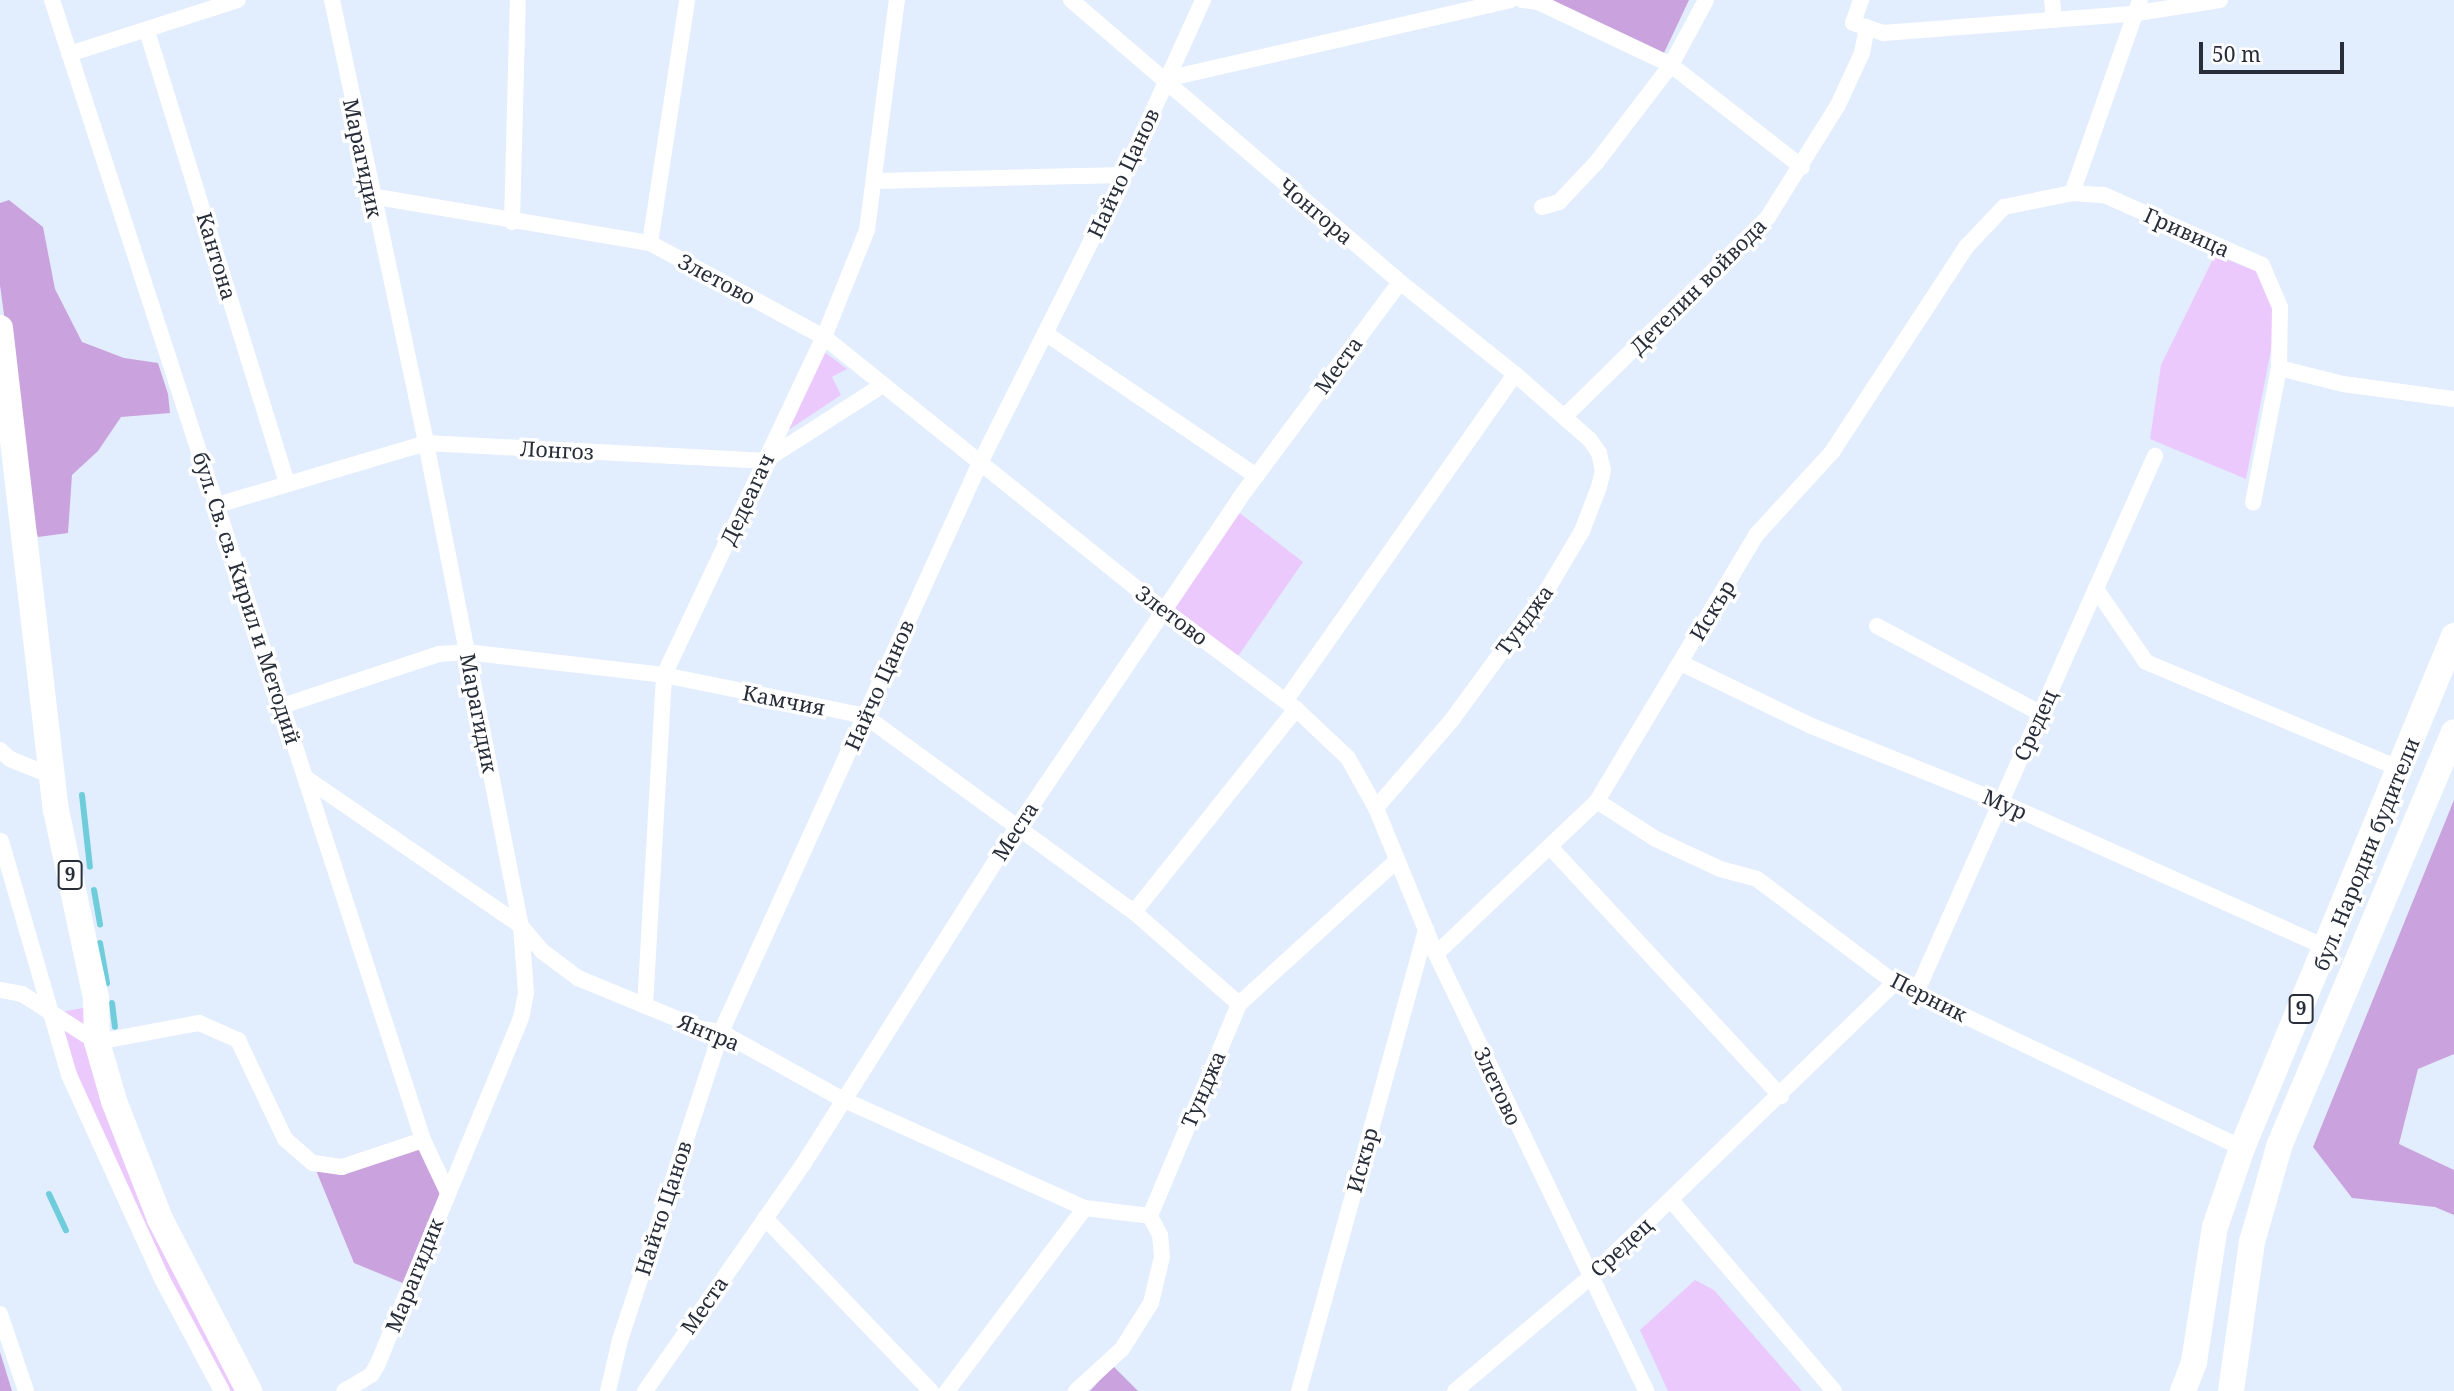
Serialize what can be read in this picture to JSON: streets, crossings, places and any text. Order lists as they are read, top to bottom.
{
  "streets": {
    "main road": ["бул. Народни будители", "9"],
    "street": [
      "Марагидик",
      "Найчо Цанов",
      "Чонгора",
      "Гривица",
      "Кантона",
      "Злетово",
      "Детелин войвода",
      "Места",
      "Лонгоз",
      "Дедеагач",
      "бул. Св. св. Кирил и Методий",
      "Искър",
      "Тунджа",
      "Камчия",
      "Средец",
      "Мур",
      "Перник",
      "Янтра"
    ]
  },
  "crossings": [
    ["Марагидик", "Злетово"],
    ["Марагидик", "Лонгоз"],
    ["Марагидик", "бул. Св. св. Кирил и Методий"],
    ["Марагидик", "Камчия"],
    ["Марагидик", "Янтра"],
    ["Найчо Цанов", "Чонгора"],
    ["Найчо Цанов", "Злетово"],
    ["Найчо Цанов", "Камчия"],
    ["Найчо Цанов", "Янтра"],
    ["Чонгора", "Детелин войвода"],
    ["Чонгора", "Места"],
    ["Чонгора", "Тунджа"],
    ["Гривица", "Искър"],
    ["Кантона", "Лонгоз"],
    ["Злетово", "Места"],
    ["Злетово", "Дедеагач"],
    ["Злетово", "Искър"],
    ["Злетово", "Тунджа"],
    ["Злетово", "Средец"],
    ["Детелин войвода", "Тунджа"],
    ["Места", "Камчия"],
    ["Места", "Янтра"],
    ["Лонгоз", "Дедеагач"],
    ["Лонгоз", "бул. Св. св. Кирил и Методий"],
    ["Дедеагач", "Камчия"],
    ["Дедеагач", "Янтра"],
    ["бул. Св. св. Кирил и Методий", "Камчия"],
    ["бул. Св. св. Кирил и Методий", "Янтра"],
    ["Искър", "Мур"],
    ["Искър", "Перник"],
    ["Тунджа", "Камчия"],
    ["Тунджа", "Янтра"],
    ["Средец", "Мур"],
    ["Средец", "Перник"],
    ["Мур", "бул. Народни будители"],
    ["бул. Народни будители", "Перник"]
  ],
  "scale_bar": "50 m"
}
